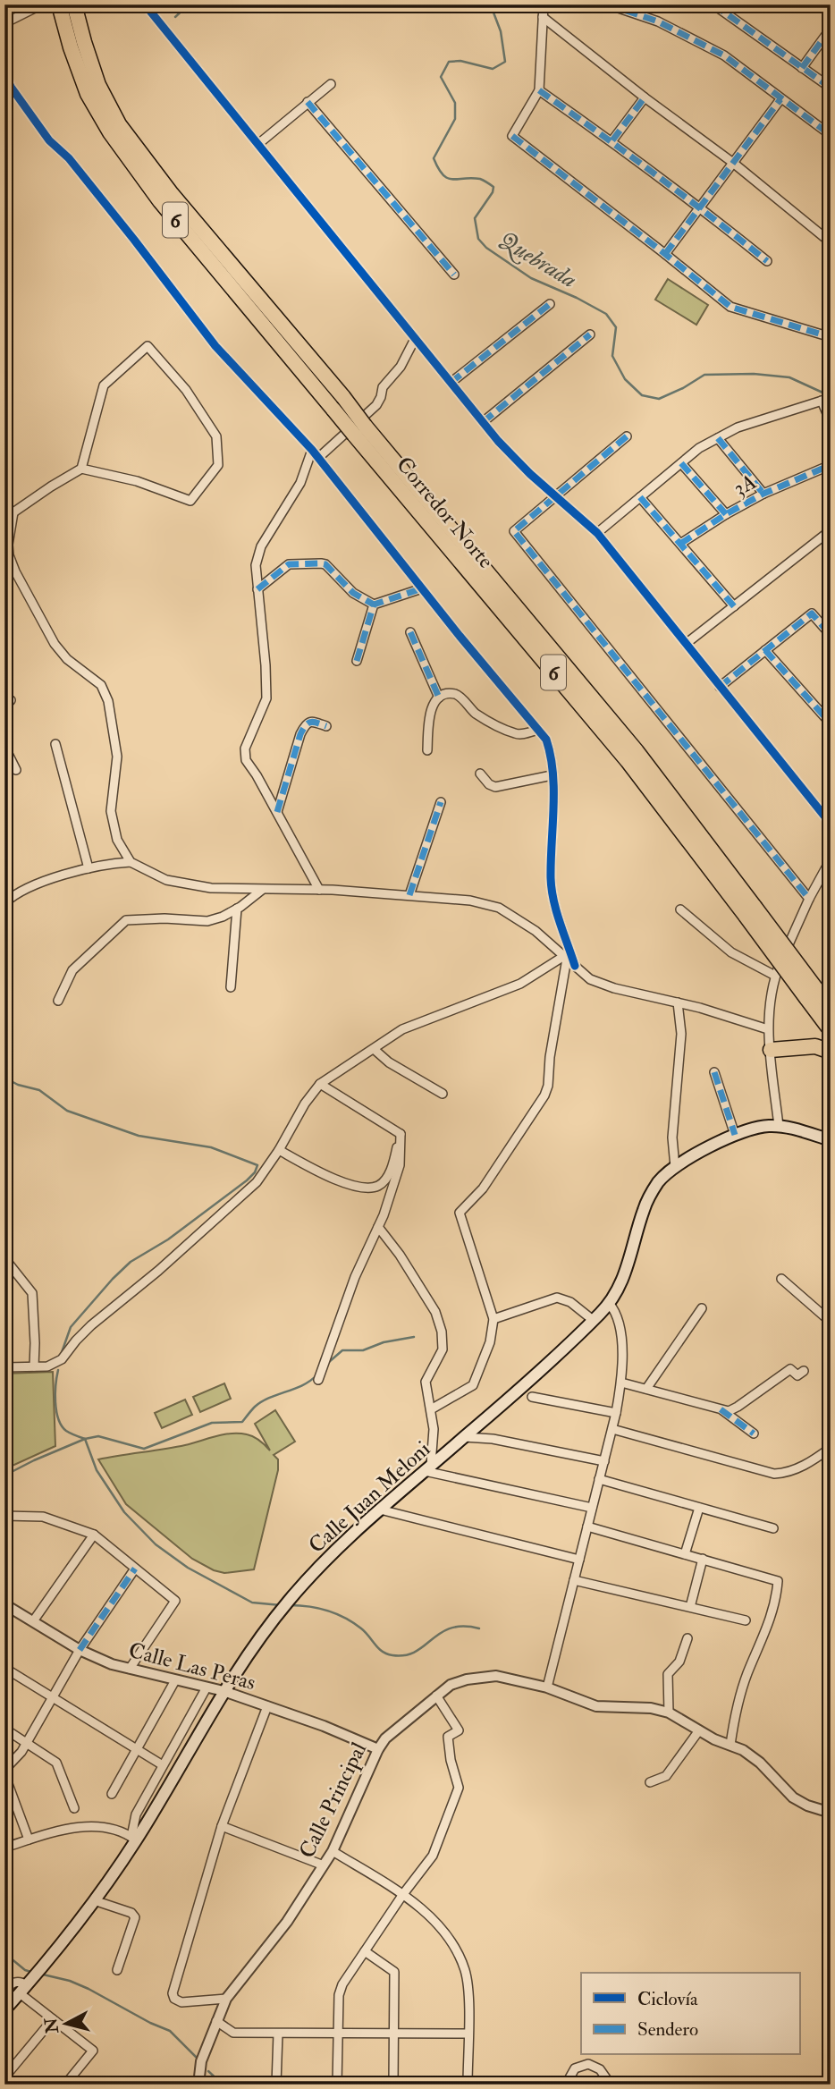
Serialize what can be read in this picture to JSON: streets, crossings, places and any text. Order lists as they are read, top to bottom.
{
  "streets": {
    "highway": ["6", "Corredor Norte"],
    "main road": ["Calle Juan Meloni"],
    "street": ["3A", "Calle Las Peras", "Calle Principal"]
  },
  "crossings": [
    ["Calle Juan Meloni", "Calle Las Peras"],
    ["Calle Las Peras", "Calle Principal"]
  ],
  "water": ["Quebrada"],
  "legend": ["Ciclovía", "Sendero"],
  "north": "left"
}
